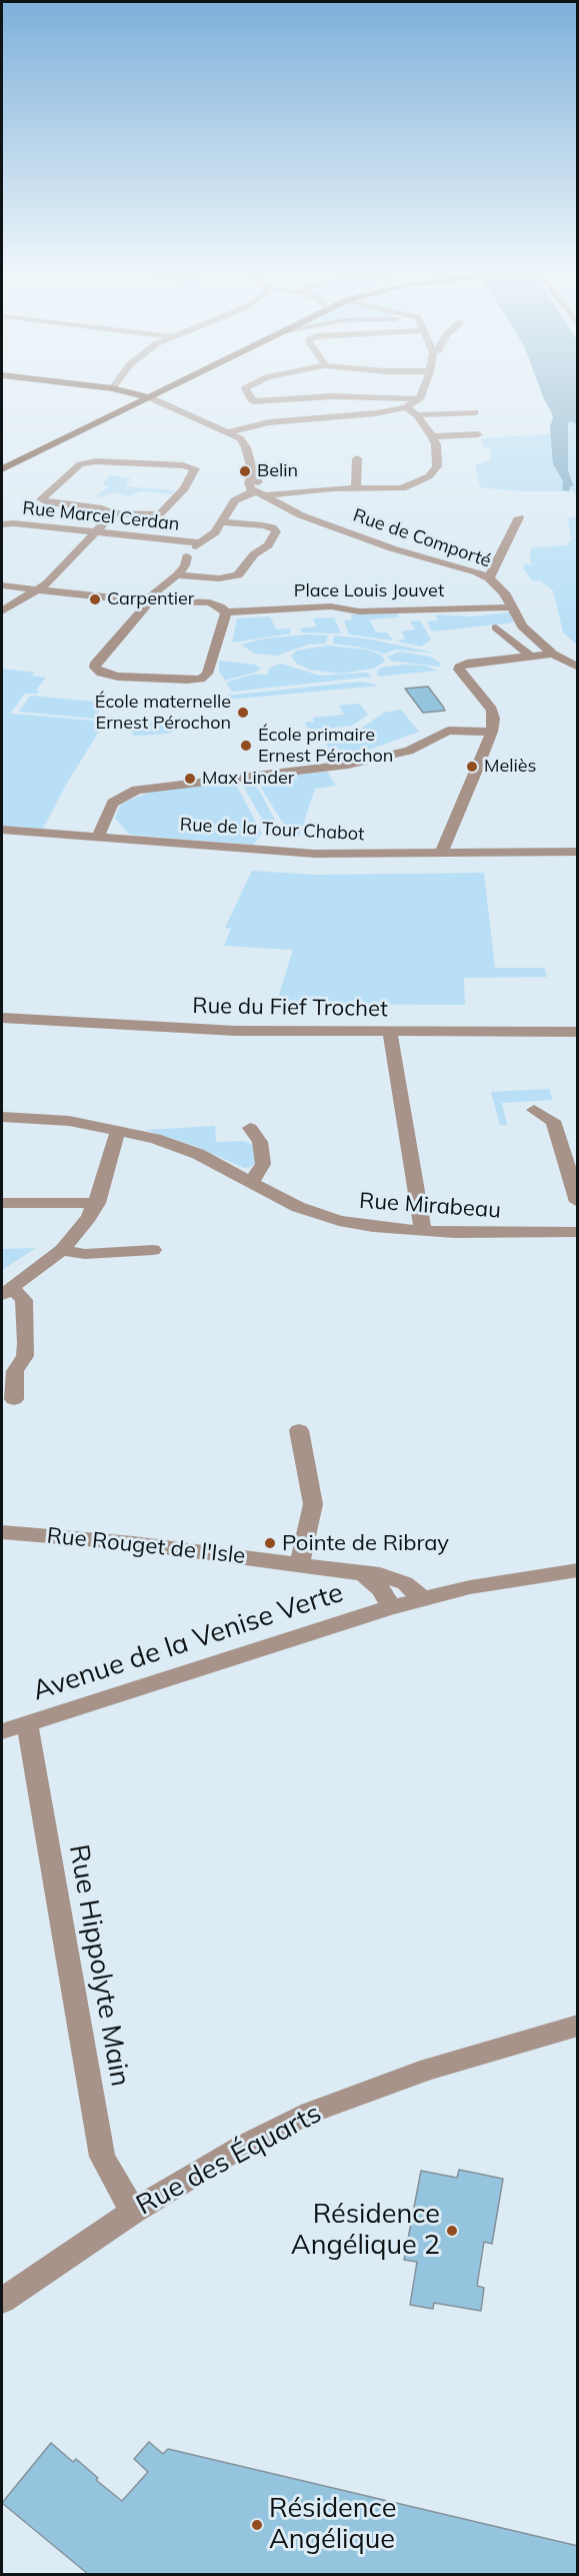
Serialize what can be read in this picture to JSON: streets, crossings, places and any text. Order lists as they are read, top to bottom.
{
  "streets": {
    "street": [
      "Rue Marcel Cerdan",
      "Rue de Comporté",
      "Place Louis Jouvet",
      "Rue de la Tour Chabot",
      "Rue du Fief Trochet",
      "Rue Mirabeau",
      "Rue Rouget de l'Isle",
      "Avenue de la Venise Verte",
      "Rue Hippolyte Main",
      "Rue des Équarts"
    ]
  },
  "crossings": [
    ["Rue de Comporté", "Place Louis Jouvet"],
    ["Rue Rouget de l'Isle", "Avenue de la Venise Verte"],
    ["Avenue de la Venise Verte", "Rue Hippolyte Main"],
    ["Rue Hippolyte Main", "Rue des Équarts"]
  ],
  "places": [
    "Belin",
    "Carpentier",
    "École maternelle Ernest Pérochon",
    "École primaire Ernest Pérochon",
    "Meliès",
    "Max Linder",
    "Pointe de Ribray",
    "Résidence Angélique 2",
    "Résidence Angélique"
  ]
}
